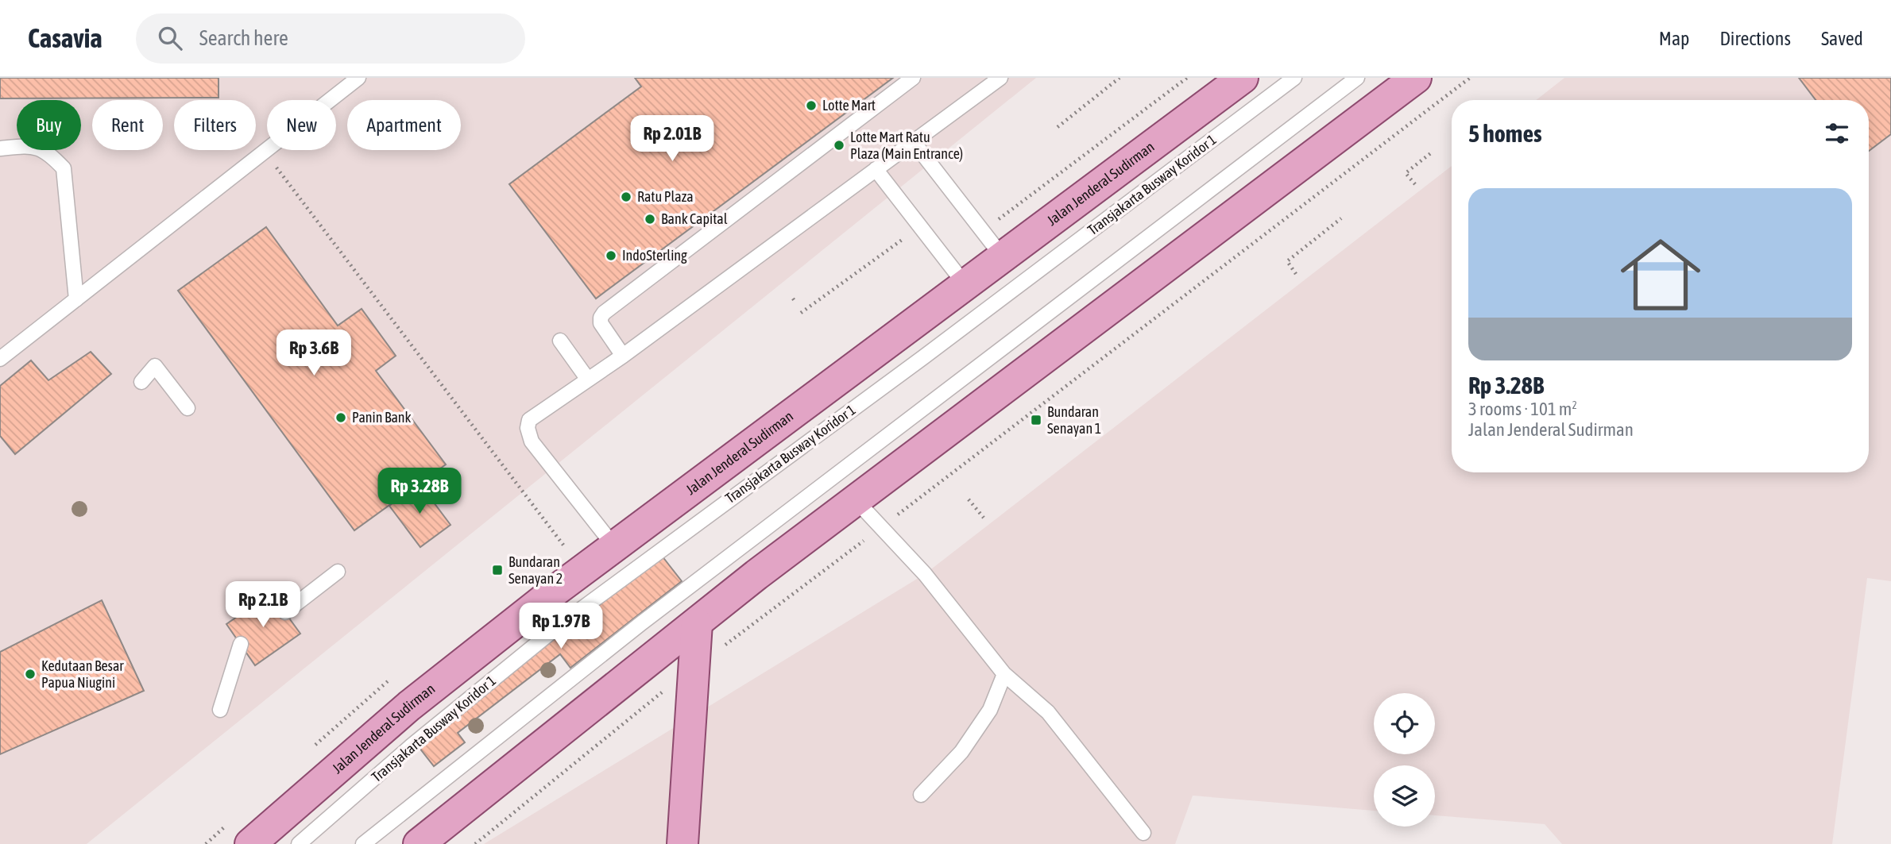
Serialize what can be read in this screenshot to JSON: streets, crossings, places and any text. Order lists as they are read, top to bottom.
{
  "streets": {
    "main road": ["Jalan Jenderal Sudirman"],
    "lane": ["Transjakarta Busway Koridor 1"]
  },
  "places": {
    "other": [
      "Lotte Mart",
      "Lotte Mart Ratu Plaza (Main Entrance)",
      "Ratu Plaza",
      "Bank Capital",
      "IndoSterling",
      "Panin Bank",
      "Kedutaan Besar Papua Niugini"
    ],
    "transit": ["Bundaran Senayan 1", "Bundaran Senayan 2"]
  },
  "page": {
    "header": "Casavia",
    "search": "Search here",
    "nav": ["Map", "Directions", "Saved"],
    "chip": [
      "Buy",
      "Rent",
      "Filters",
      "New",
      "Apartment"
    ],
    "heading": "5 homes",
    "price": [
      "Rp 2.01B",
      "Rp 3.6B",
      "Rp 3.28B",
      "Rp 2.1B",
      "Rp 1.97B"
    ],
    "list": [
      {
        "name": "Rp 3.28B",
        "note": "3 rooms · 101 m² · Jalan Jenderal Sudirman"
      }
    ]
  }
}
